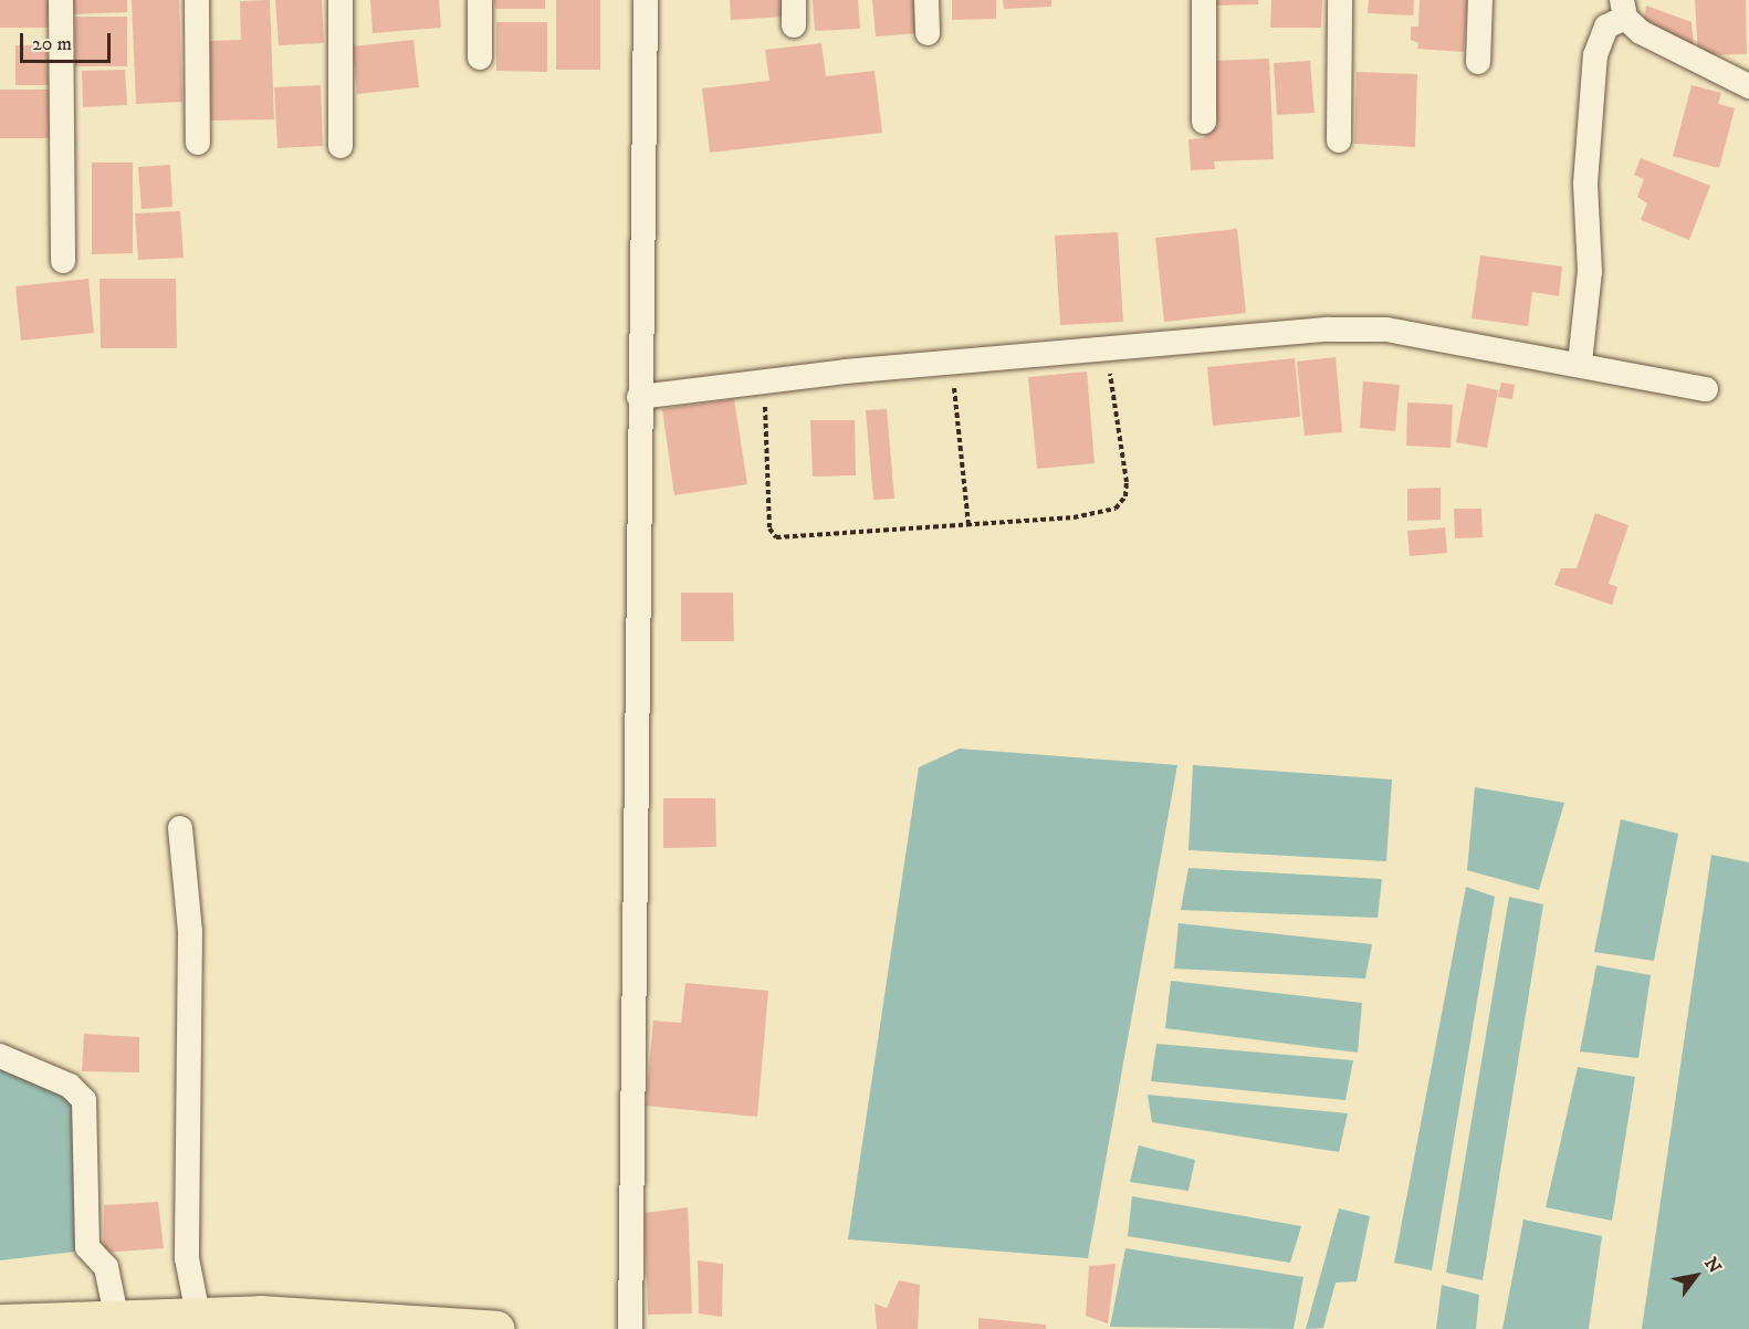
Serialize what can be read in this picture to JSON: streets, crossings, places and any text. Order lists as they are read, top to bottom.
{
  "scale_bar": "20 m",
  "north": "top right"
}
